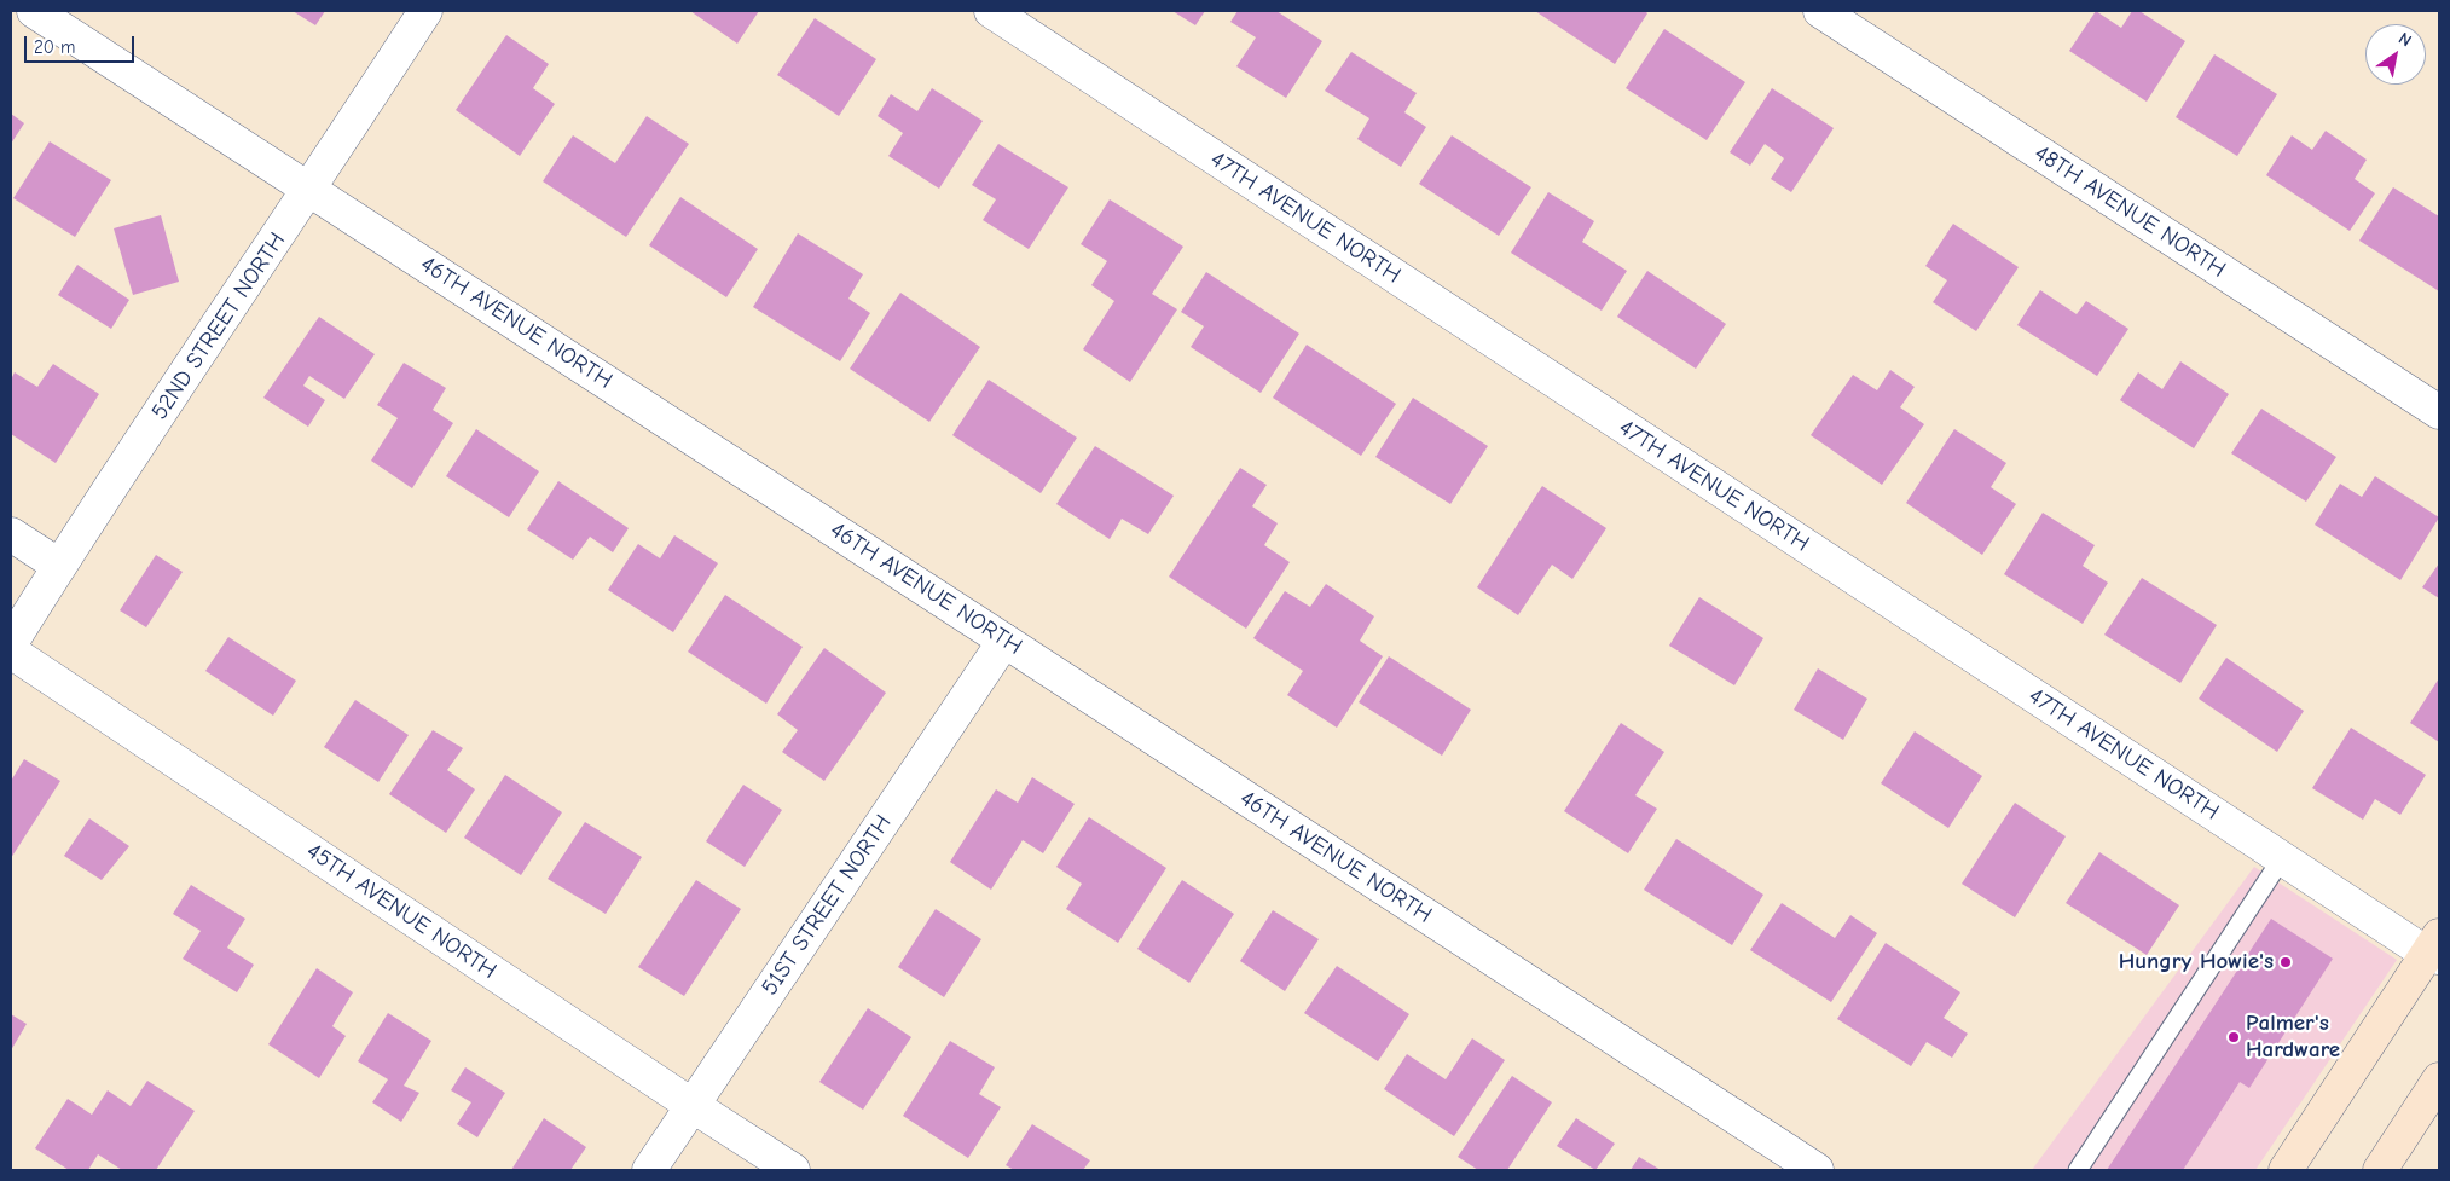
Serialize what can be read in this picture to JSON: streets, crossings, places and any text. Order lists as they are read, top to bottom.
{
  "streets": {
    "street": [
      "48TH AVENUE NORTH",
      "47TH AVENUE NORTH",
      "46TH AVENUE NORTH",
      "52ND STREET NORTH",
      "51ST STREET NORTH",
      "45TH AVENUE NORTH"
    ]
  },
  "crossings": [
    ["46TH AVENUE NORTH", "52ND STREET NORTH"],
    ["46TH AVENUE NORTH", "51ST STREET NORTH"],
    ["51ST STREET NORTH", "45TH AVENUE NORTH"]
  ],
  "places": ["Hungry Howie's", "Palmer's Hardware"],
  "scale_bar": "20 m",
  "north": "top right"
}
